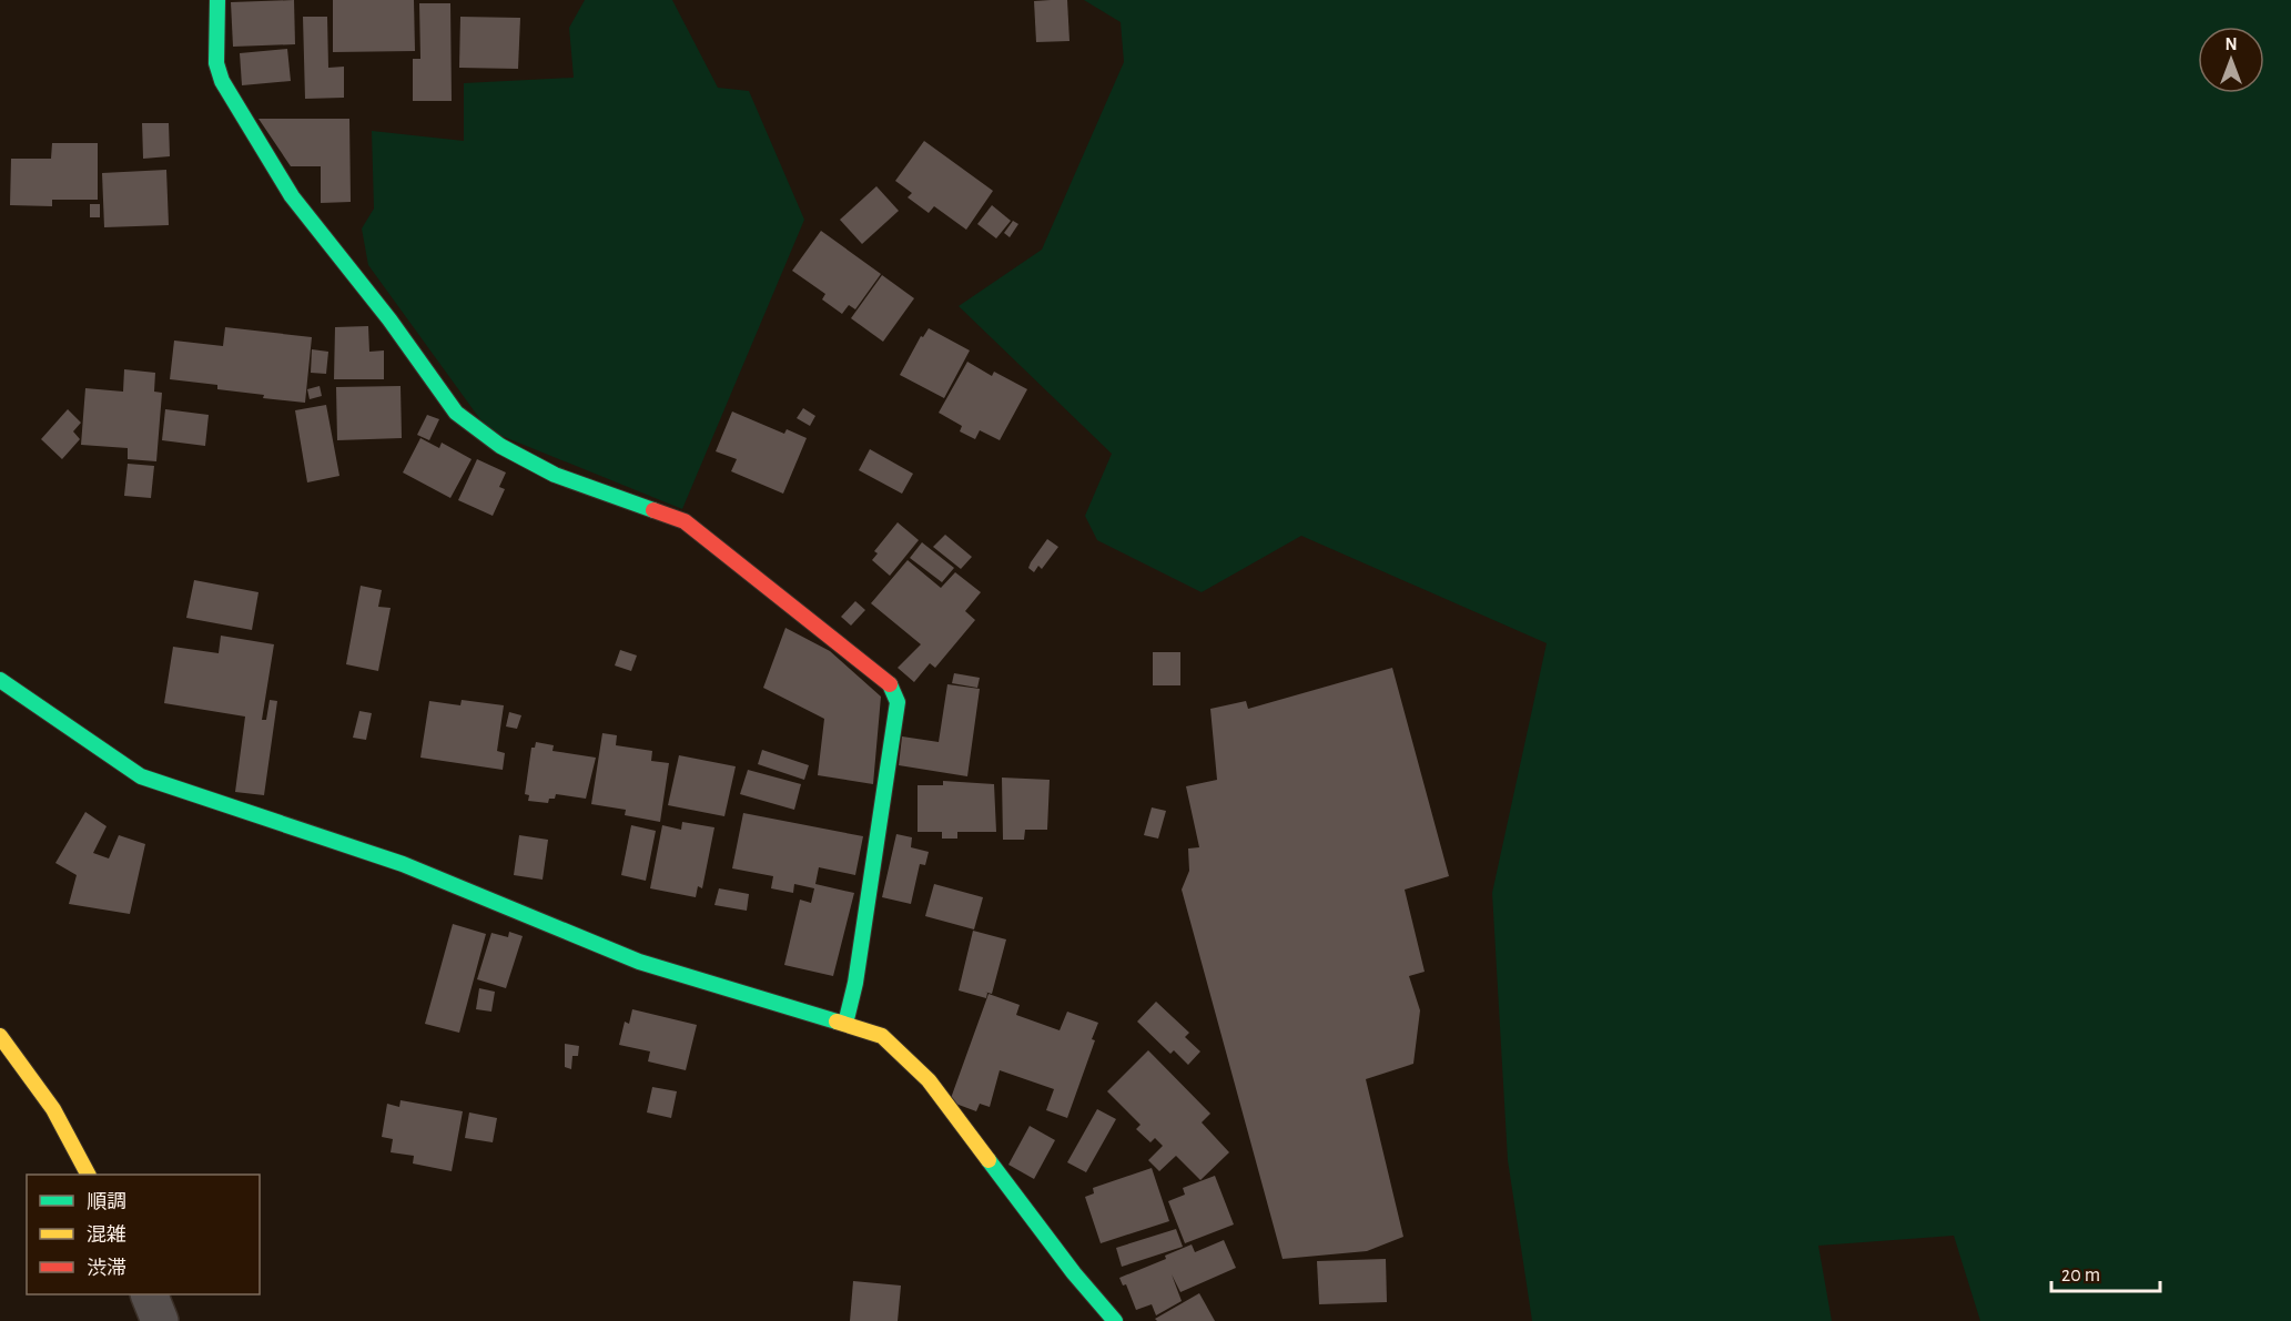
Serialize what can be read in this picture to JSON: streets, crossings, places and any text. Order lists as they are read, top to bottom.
{
  "legend": ["順調", "混雑", "渋滞"],
  "scale_bar": "20 m",
  "north": "top"
}
